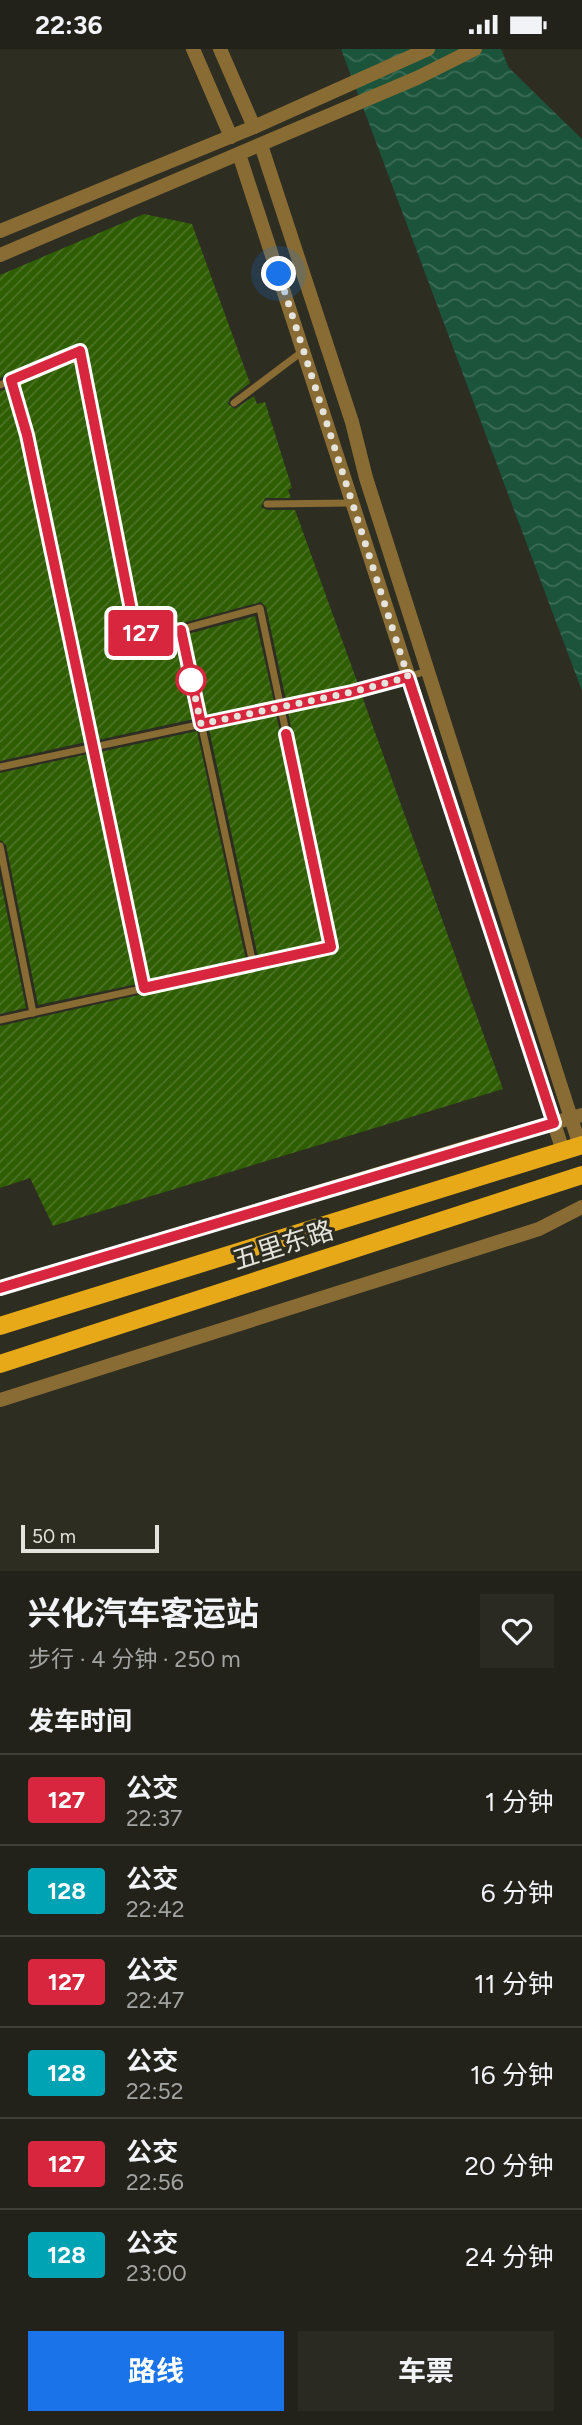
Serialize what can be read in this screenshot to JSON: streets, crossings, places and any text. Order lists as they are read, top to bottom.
{
  "streets": {
    "main road": ["五里东路"]
  },
  "lines": ["bus line 127"],
  "scale_bar": "50 m",
  "page": {
    "status": "22:36",
    "on_map": "127",
    "scale": "50 m",
    "heading": [
      ["兴化汽车客运站", "步行 · 4 分钟 · 250 m"],
      "发车时间"
    ],
    "list": [
      {
        "mark": "127",
        "name": "公交",
        "note": "22:37",
        "value": "1 分钟"
      },
      {
        "mark": "128",
        "name": "公交",
        "note": "22:42",
        "value": "6 分钟"
      },
      {
        "mark": "127",
        "name": "公交",
        "note": "22:47",
        "value": "11 分钟"
      },
      {
        "mark": "128",
        "name": "公交",
        "note": "22:52",
        "value": "16 分钟"
      },
      {
        "mark": "127",
        "name": "公交",
        "note": "22:56",
        "value": "20 分钟"
      },
      {
        "mark": "128",
        "name": "公交",
        "note": "23:00",
        "value": "24 分钟"
      }
    ],
    "buttons": ["路线", "车票"]
  }
}
